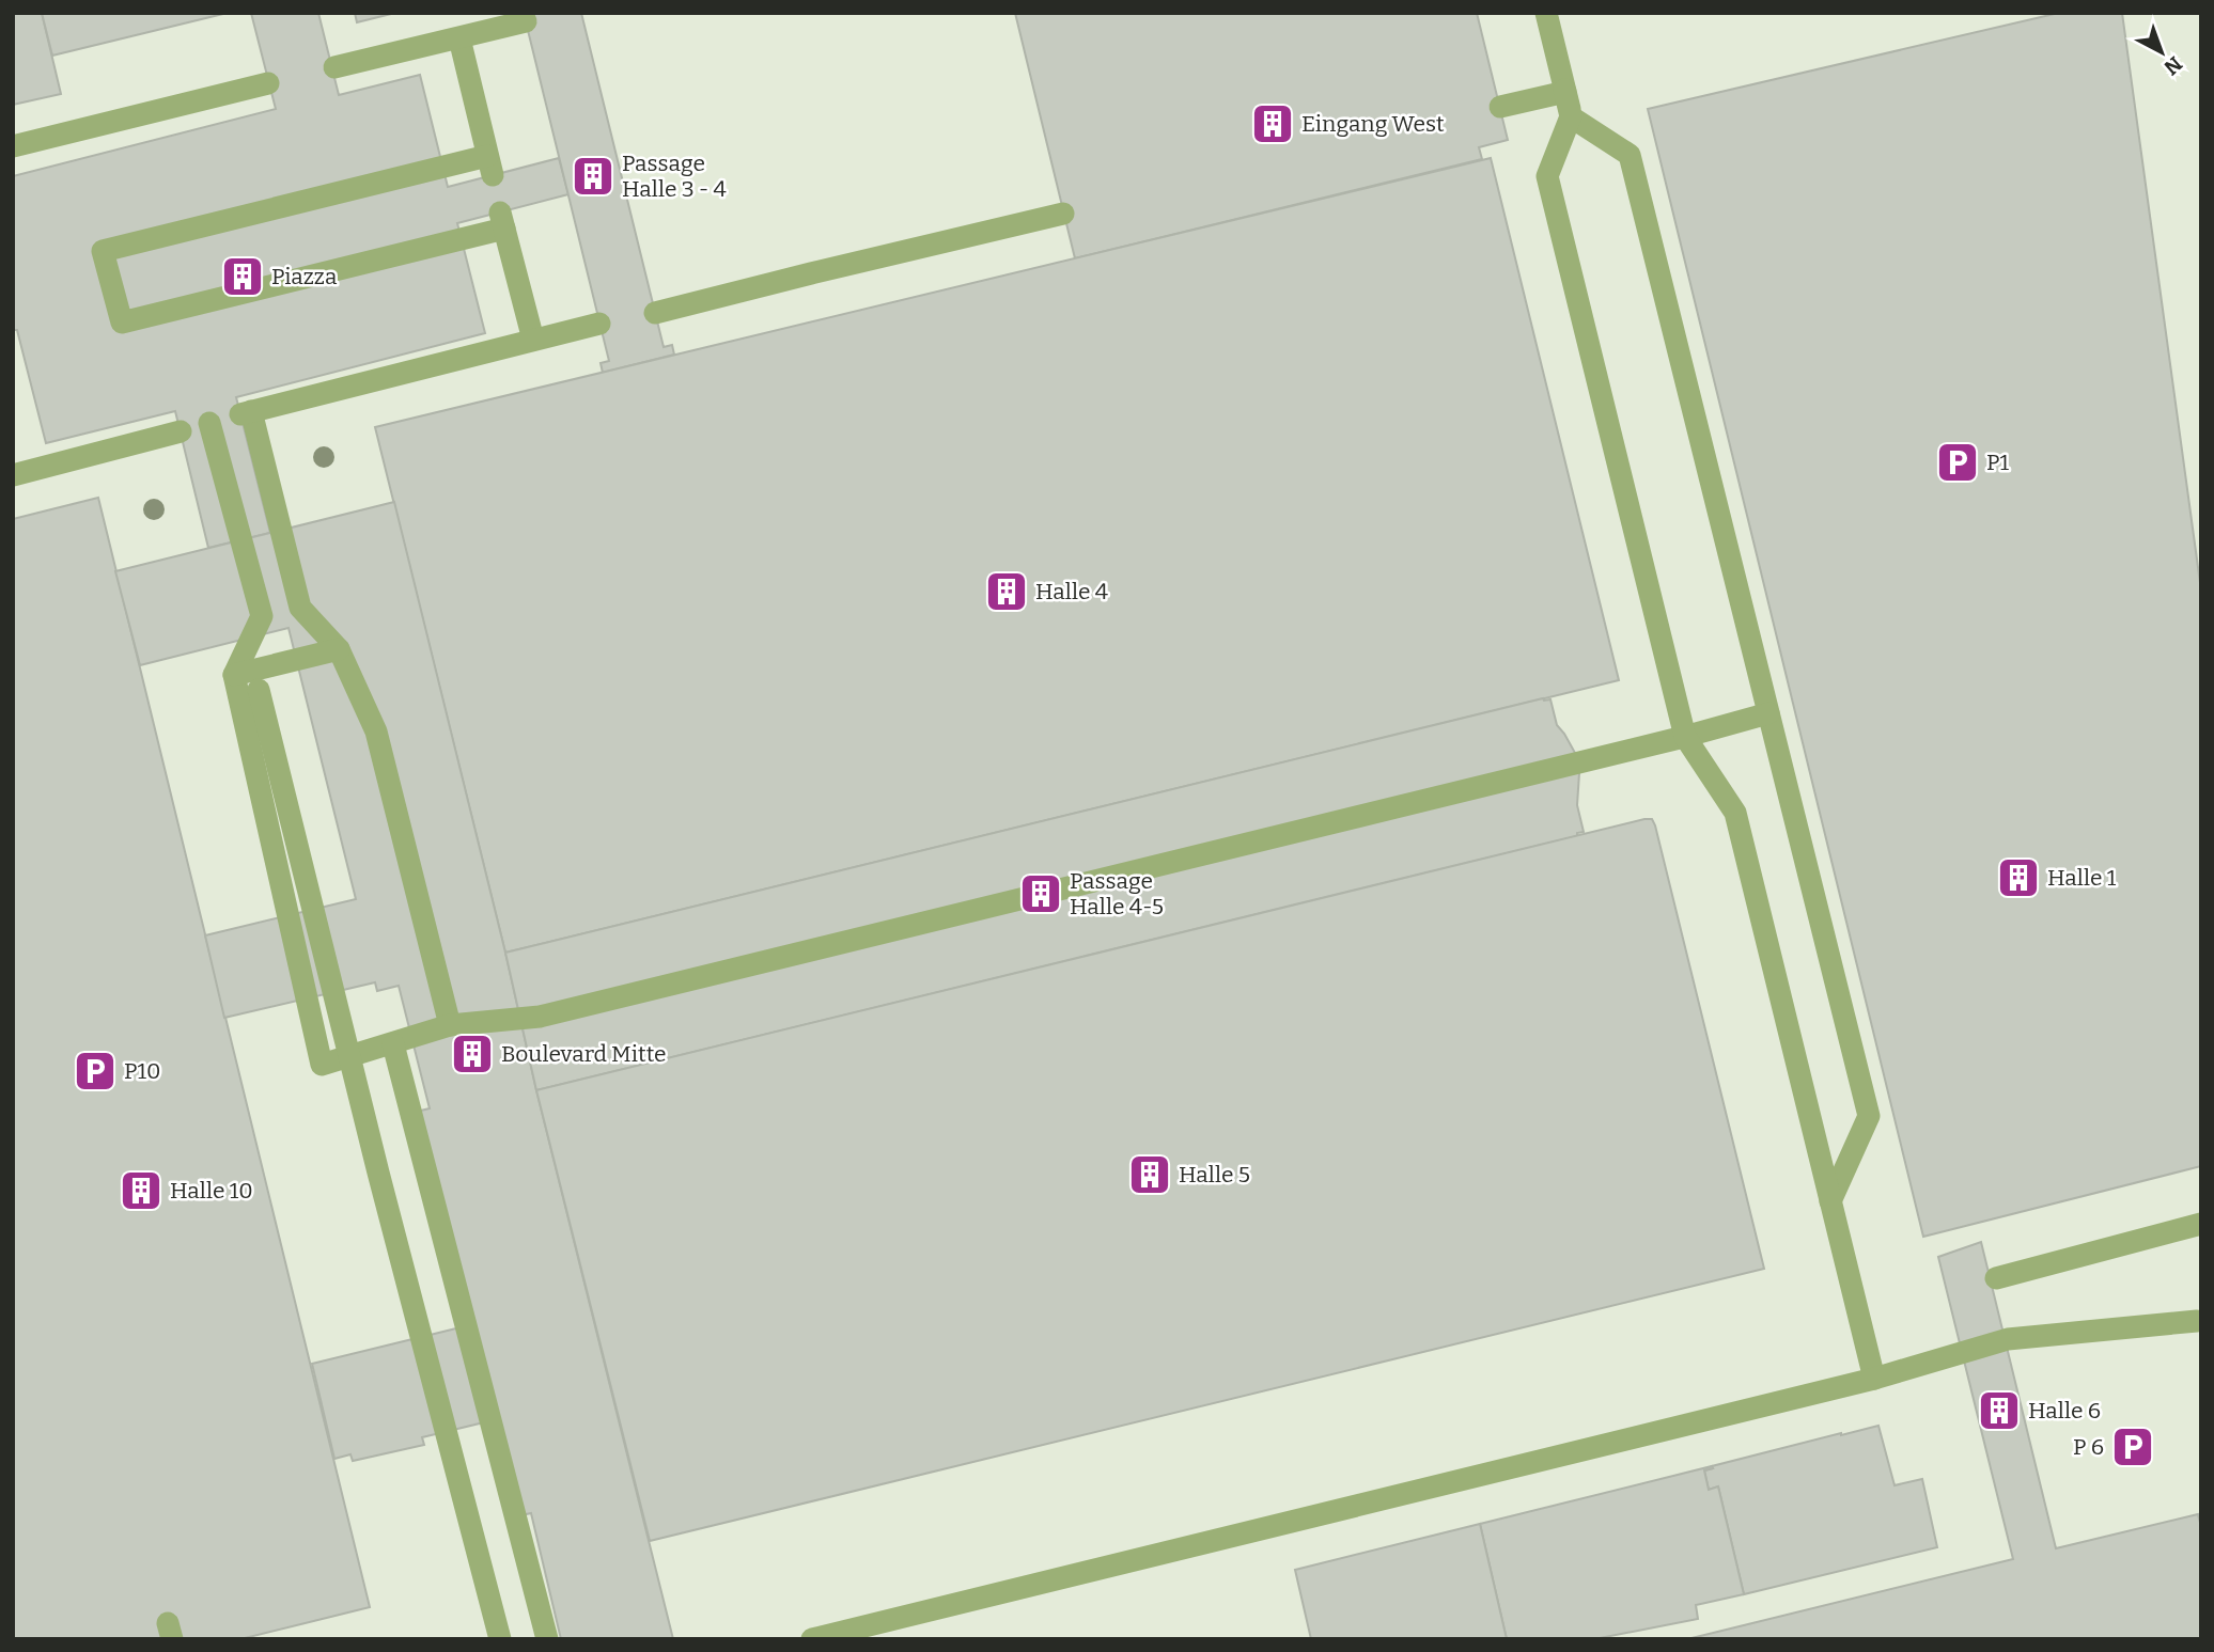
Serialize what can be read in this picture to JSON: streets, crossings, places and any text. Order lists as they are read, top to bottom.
{
  "places": {
    "building": [
      "Eingang West",
      "Passage Halle 3 - 4",
      "Piazza",
      "Halle 4",
      "Halle 1",
      "Passage Halle 4-5",
      "Boulevard Mitte",
      "Halle 5",
      "Halle 10",
      "Halle 6"
    ],
    "parking": ["P1", "P10", "P 6"]
  },
  "north": "bottom right"
}
